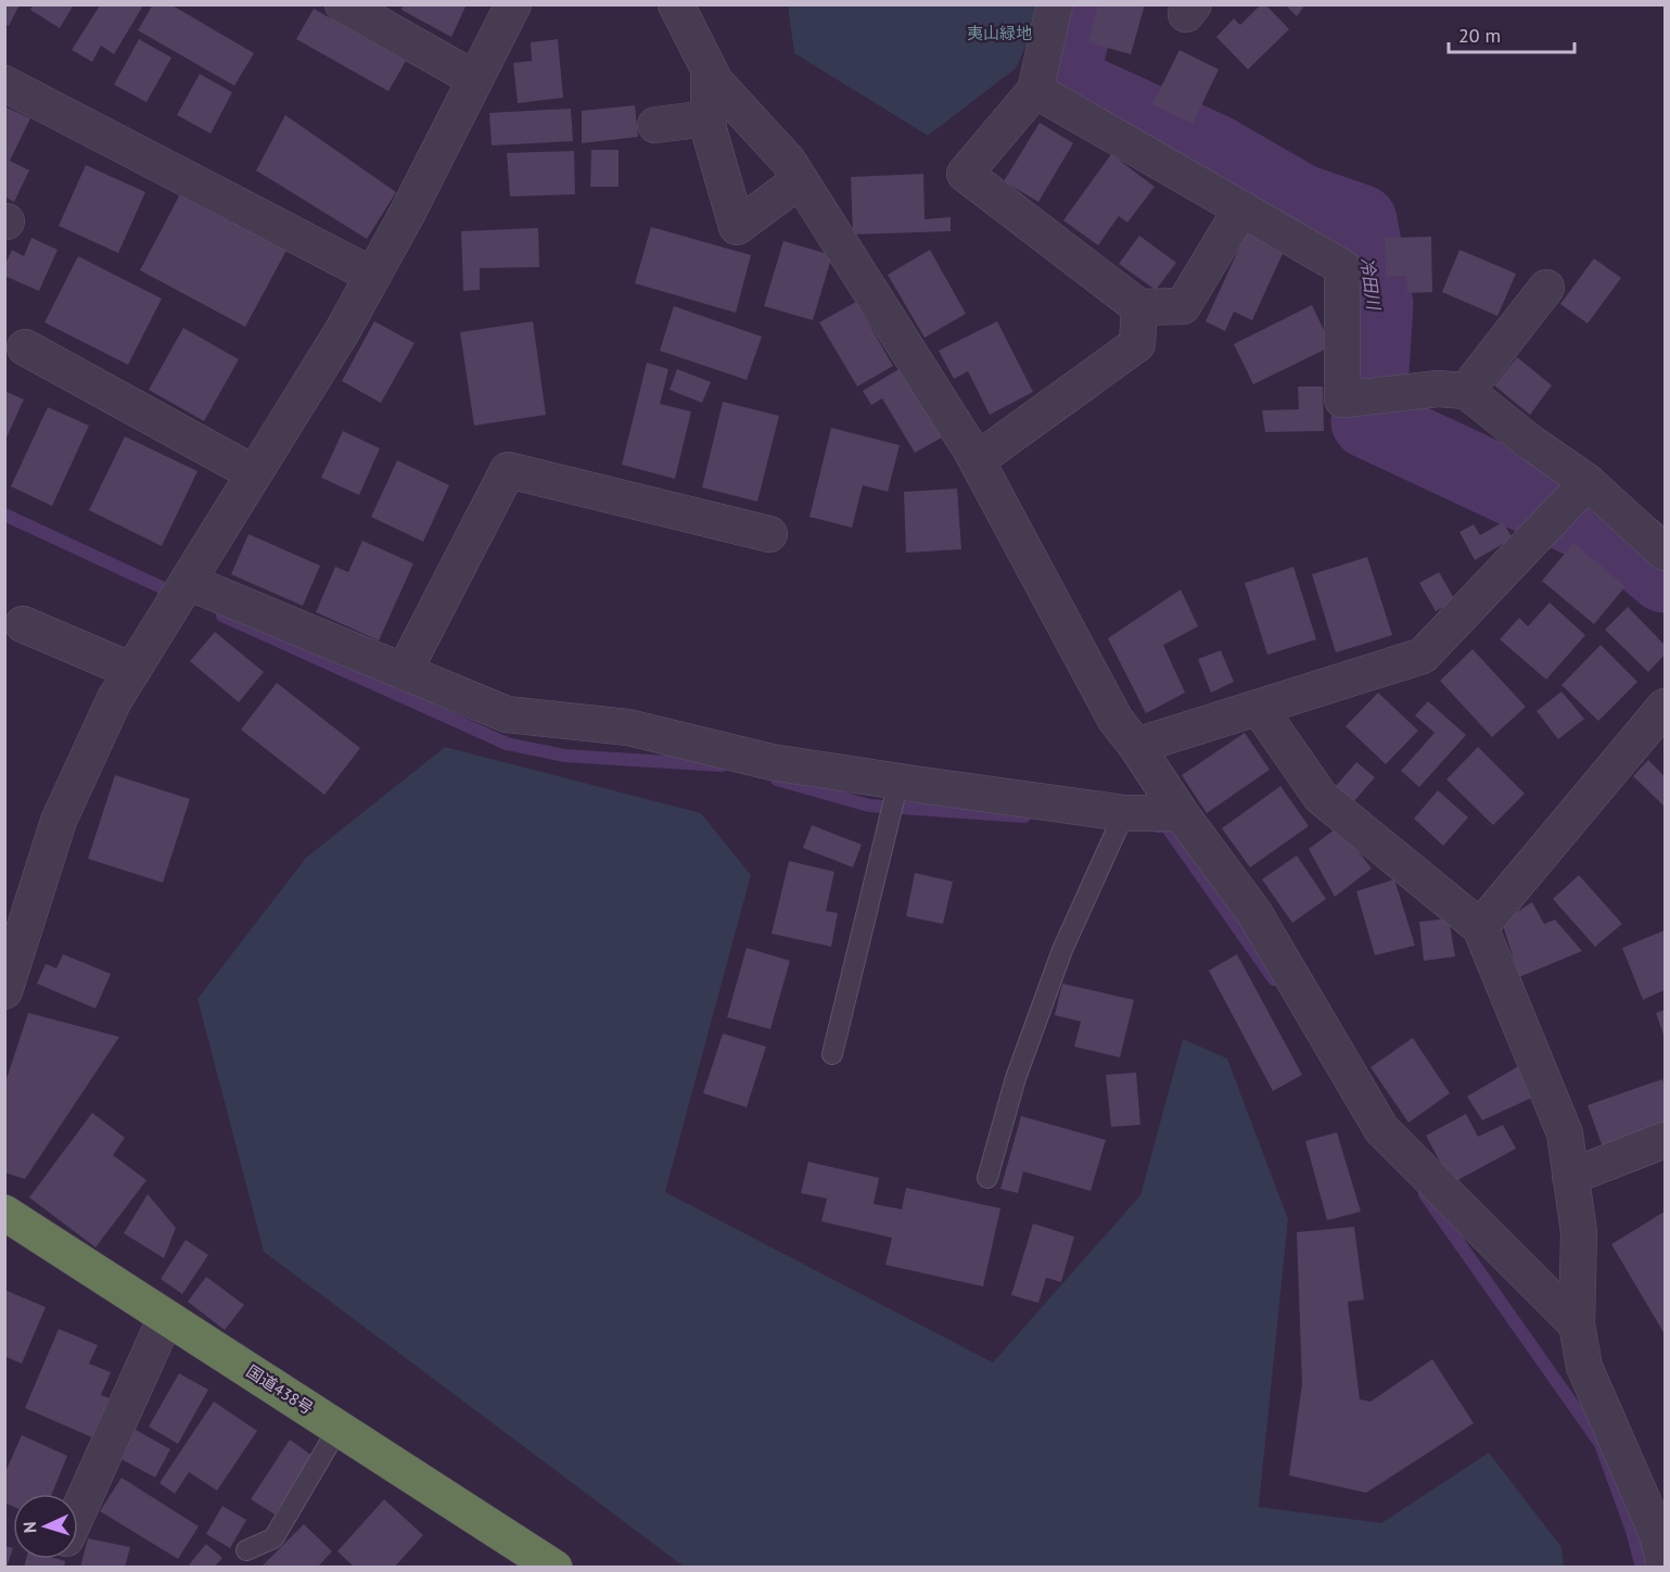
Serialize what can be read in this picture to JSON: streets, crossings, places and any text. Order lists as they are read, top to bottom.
{
  "streets": {
    "highway": ["国道438号"]
  },
  "water": ["冷田川"],
  "parks": ["夷山緑地"],
  "scale_bar": "20 m",
  "north": "left"
}
